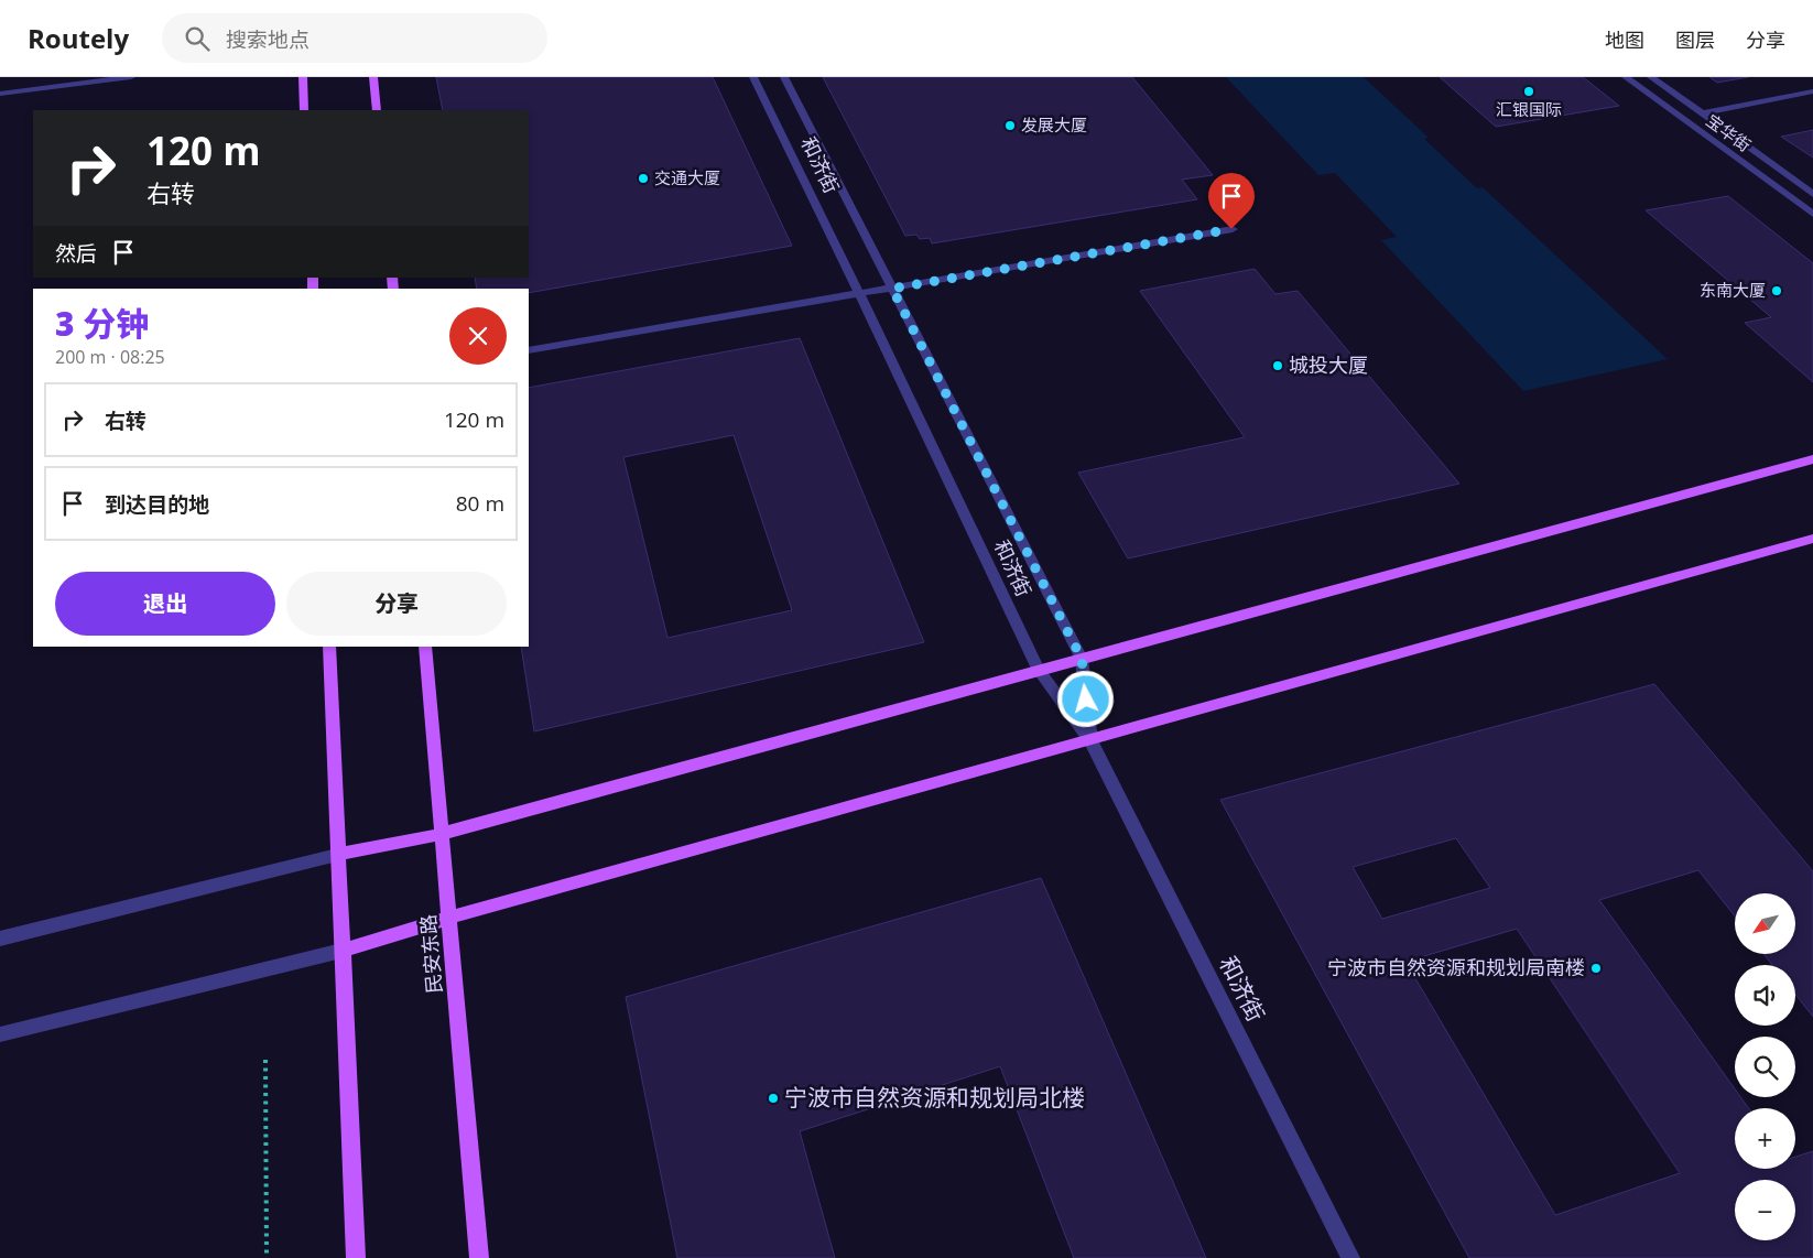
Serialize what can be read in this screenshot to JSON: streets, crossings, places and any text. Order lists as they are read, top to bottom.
{
  "streets": {
    "main road": ["民安东路"],
    "street": ["宝华街", "和济街"]
  },
  "places": [
    "汇银国际",
    "发展大厦",
    "交通大厦",
    "东南大厦",
    "城投大厦",
    "宁波市自然资源和规划局南楼",
    "宁波市自然资源和规划局北楼"
  ],
  "north": "bottom left",
  "page": {
    "header": "Routely",
    "search": "搜索地点",
    "nav": ["地图", "图层", "分享"],
    "turn": ["120 m", "右转"],
    "then": "然后",
    "heading": ["3 分钟", "200 m · 08:25"],
    "list": [
      {
        "name": "右转",
        "value": "120 m"
      },
      {
        "name": "到达目的地",
        "value": "80 m"
      }
    ],
    "buttons": ["退出", "分享"],
    "map_buttons": ["+", "−"]
  }
}
